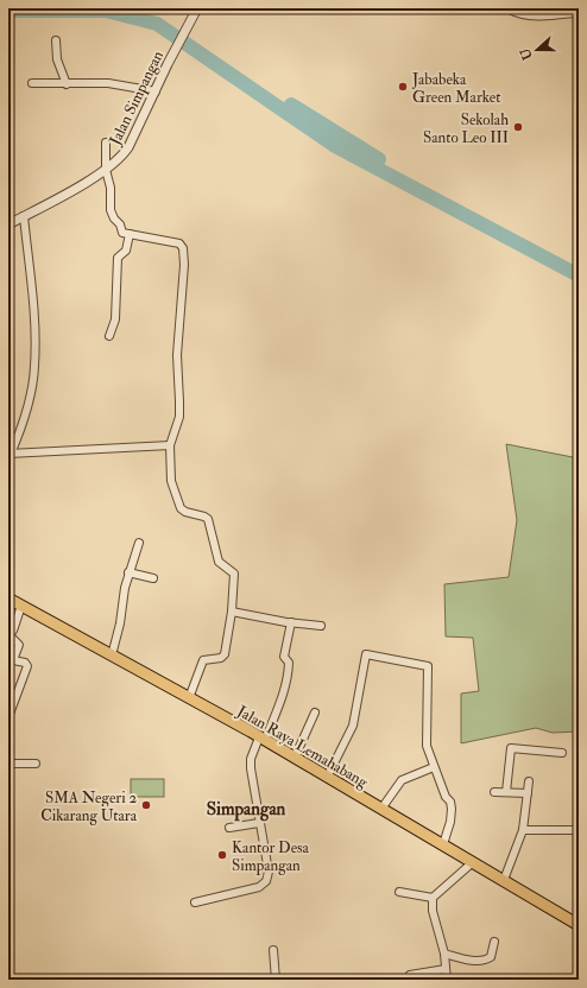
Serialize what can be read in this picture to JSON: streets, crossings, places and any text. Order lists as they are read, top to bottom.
{
  "streets": {
    "main road": ["Jalan Raya Lemahabang"],
    "street": ["Jalan Simpangan"]
  },
  "districts": ["Simpangan"],
  "places": [
    "Jababeka Green Market",
    "Sekolah Santo Leo III",
    "SMA Negeri 2 Cikarang Utara",
    "Kantor Desa Simpangan"
  ],
  "north": "left"
}
